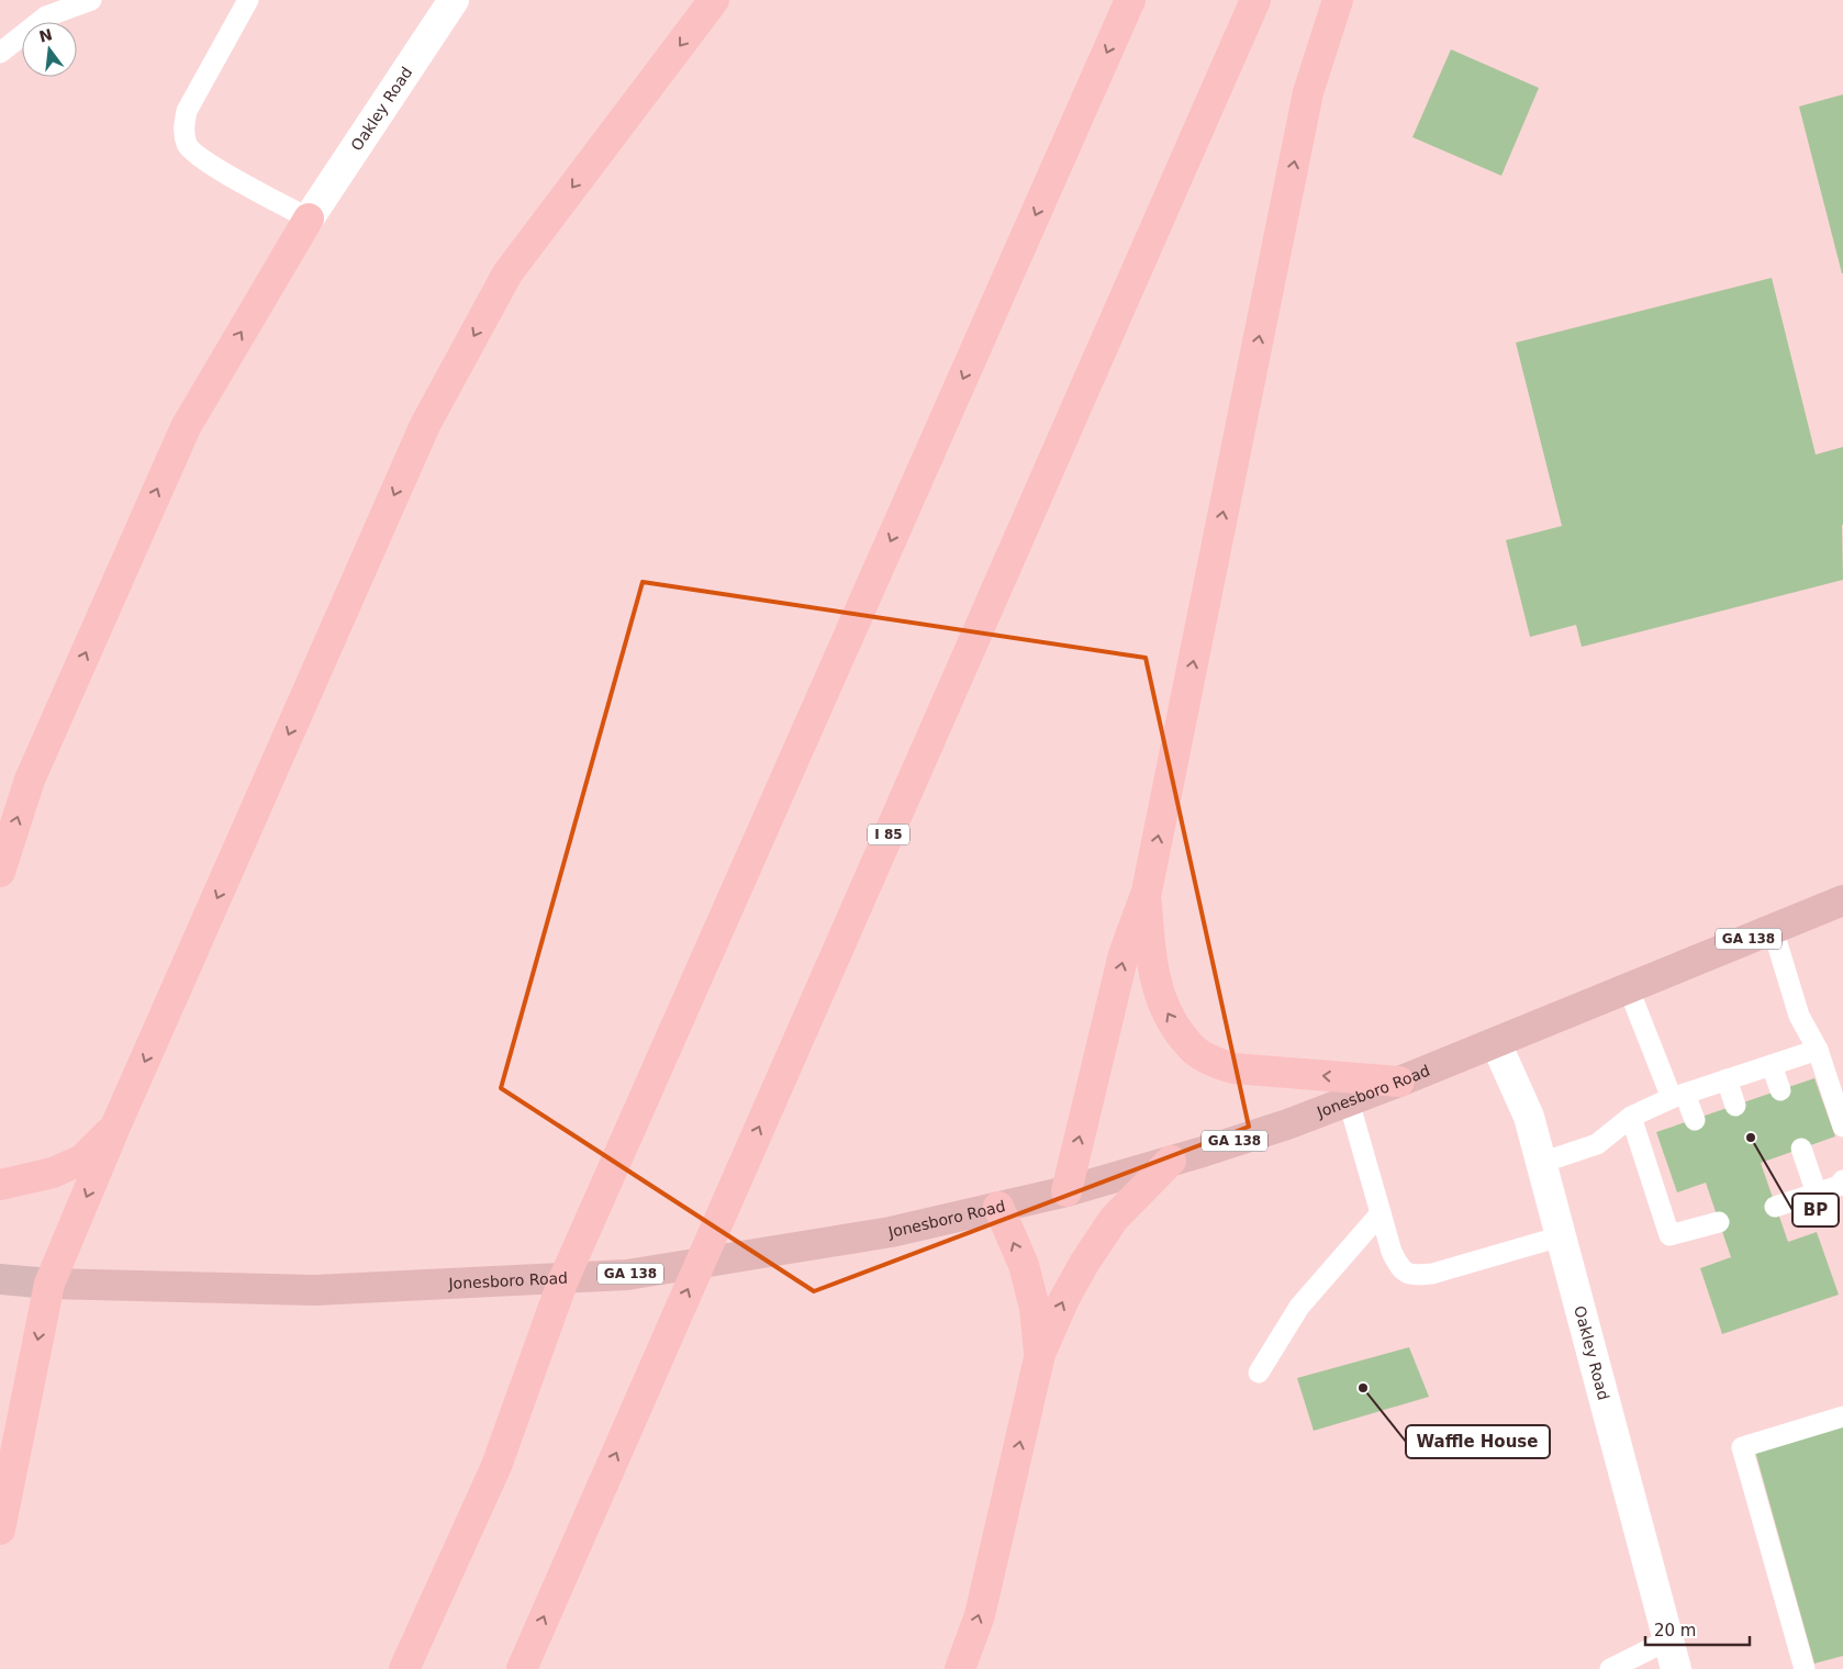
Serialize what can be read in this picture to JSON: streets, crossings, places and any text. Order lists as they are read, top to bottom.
{
  "streets": {
    "highway": ["I 85", "GA 138", "Jonesboro Road"],
    "street": ["Oakley Road"]
  },
  "crossings": [
    ["Oakley Road", "Jonesboro Road"]
  ],
  "places": ["BP", "Waffle House"],
  "scale_bar": "20 m",
  "north": "top"
}
